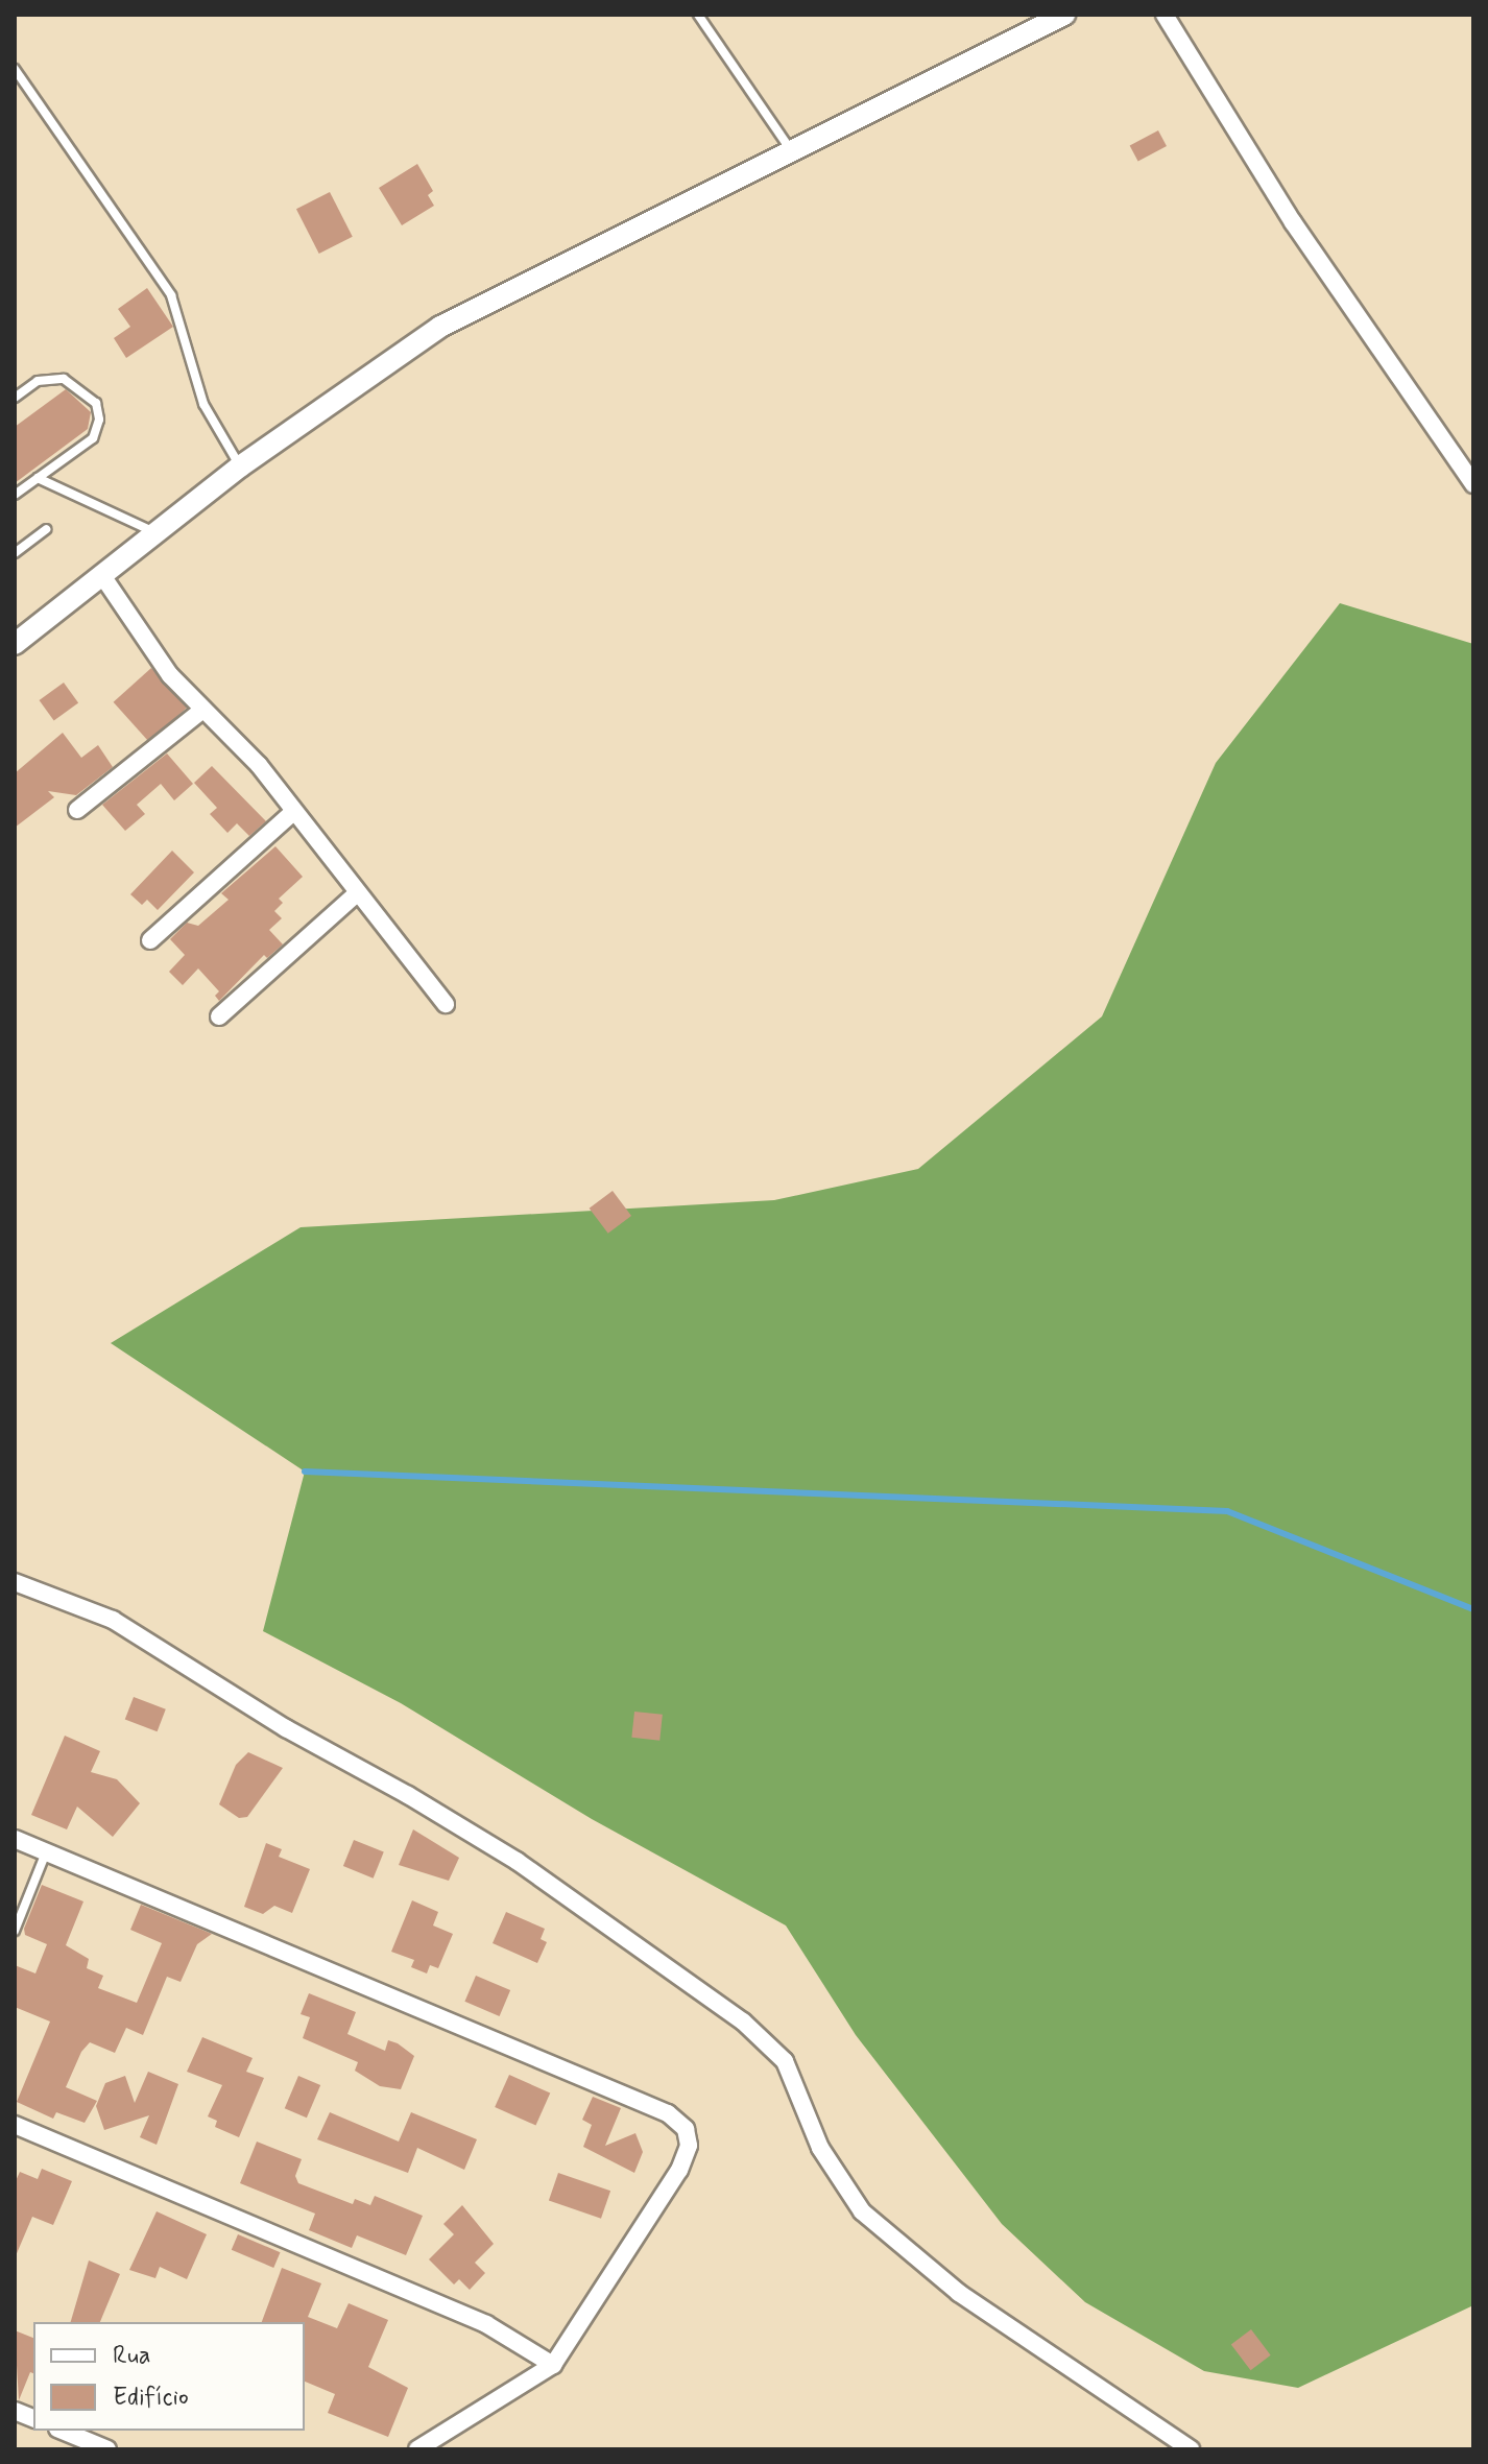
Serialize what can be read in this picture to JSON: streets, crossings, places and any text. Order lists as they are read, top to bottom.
{
  "legend": ["Rua", "Edifício"]
}
